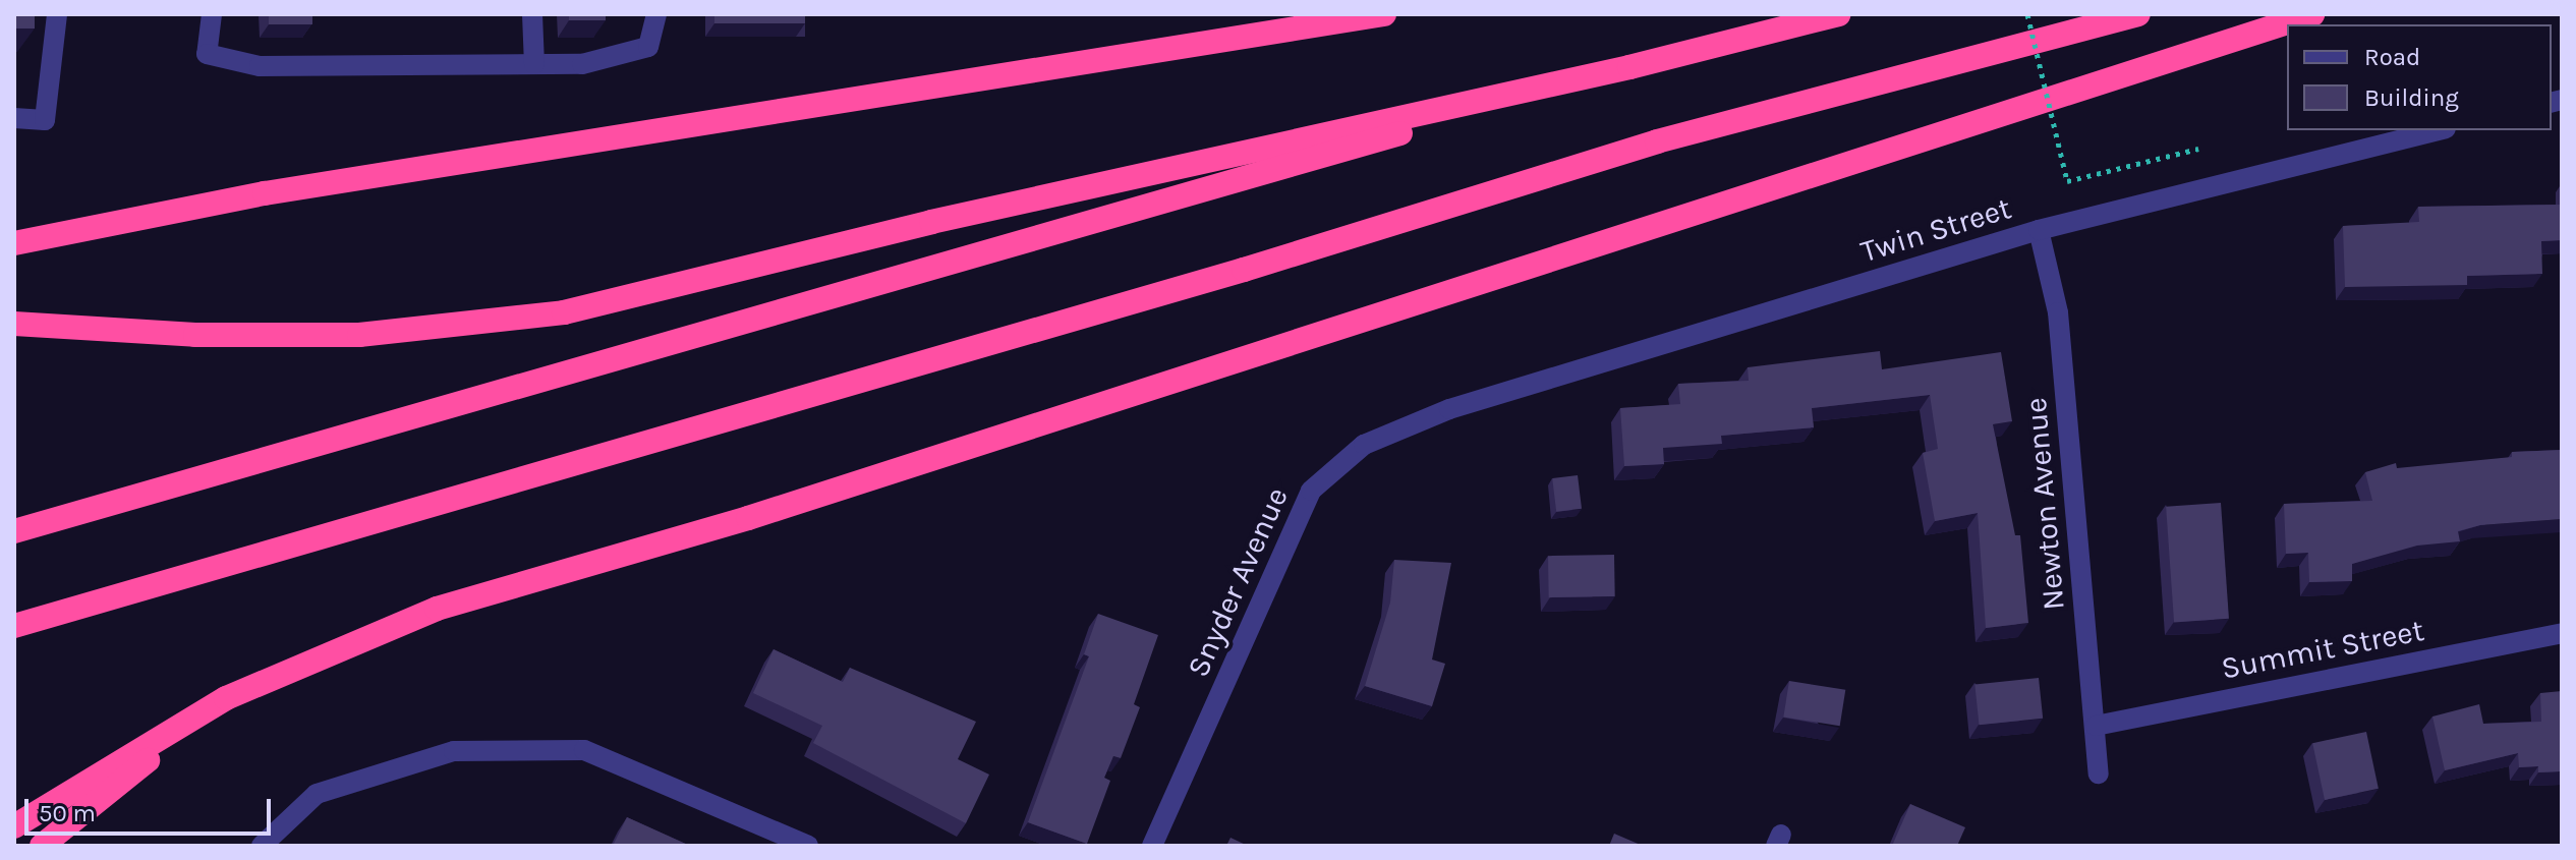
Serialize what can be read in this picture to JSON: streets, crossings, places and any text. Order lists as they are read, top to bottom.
{
  "streets": {
    "street": [
      "Twin Street",
      "Newton Avenue",
      "Snyder Avenue",
      "Summit Street"
    ]
  },
  "crossings": [
    ["Twin Street", "Newton Avenue"],
    ["Twin Street", "Snyder Avenue"],
    ["Newton Avenue", "Summit Street"]
  ],
  "legend": ["Road", "Building"],
  "scale_bar": "50 m"
}
